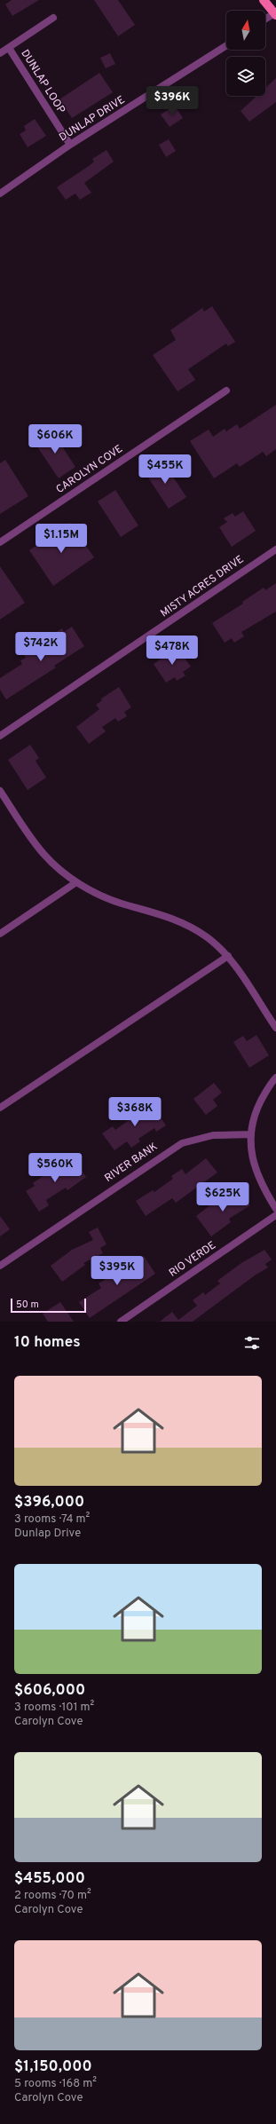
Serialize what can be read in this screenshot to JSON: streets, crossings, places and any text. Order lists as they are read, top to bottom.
{
  "streets": {
    "street": [
      "DUNLAP LOOP",
      "DUNLAP DRIVE",
      "CAROLYN COVE",
      "MISTY ACRES DRIVE",
      "RIVER BANK",
      "RIO VERDE"
    ]
  },
  "crossings": [
    ["DUNLAP LOOP", "DUNLAP DRIVE"]
  ],
  "scale_bar": "50 m",
  "north": "top",
  "page": {
    "price": [
      "$396K",
      "$606K",
      "$455K",
      "$1.15M",
      "$742K",
      "$478K",
      "$368K",
      "$560K",
      "$625K",
      "$395K"
    ],
    "scale": "50 m",
    "heading": "10 homes",
    "list": [
      {
        "name": "$396,000",
        "note": "3 rooms · 74 m² · Dunlap Drive"
      },
      {
        "name": "$606,000",
        "note": "3 rooms · 101 m² · Carolyn Cove"
      },
      {
        "name": "$455,000",
        "note": "2 rooms · 70 m² · Carolyn Cove"
      },
      {
        "name": "$1,150,000",
        "note": "5 rooms · 168 m² · Carolyn Cove"
      }
    ]
  }
}
